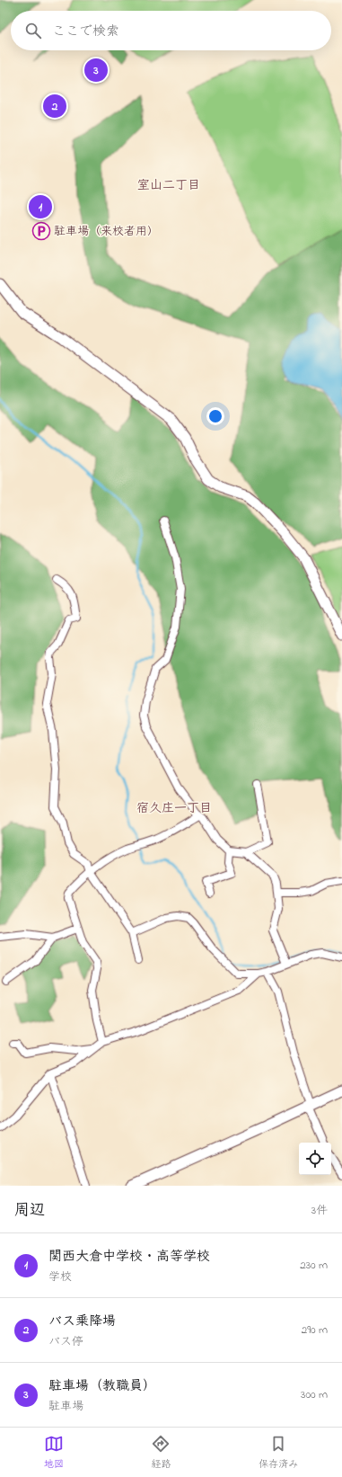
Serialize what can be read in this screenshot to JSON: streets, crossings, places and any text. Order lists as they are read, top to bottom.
{
  "districts": ["室山二丁目", "宿久庄一丁目"],
  "places": {
    "parking": ["駐車場（来校者用）"]
  },
  "page": {
    "search": "ここで検索",
    "pins": ["3", "2", "1"],
    "heading": ["周辺", "3件"],
    "list": [
      {
        "mark": "1",
        "name": "関西大倉中学校・高等学校",
        "note": "学校",
        "value": "230 m"
      },
      {
        "mark": "2",
        "name": "バス乗降場",
        "note": "バス停",
        "value": "290 m"
      },
      {
        "mark": "3",
        "name": "駐車場（教職員）",
        "note": "駐車場",
        "value": "300 m"
      }
    ],
    "nav": ["地図", "経路", "保存済み"]
  }
}
